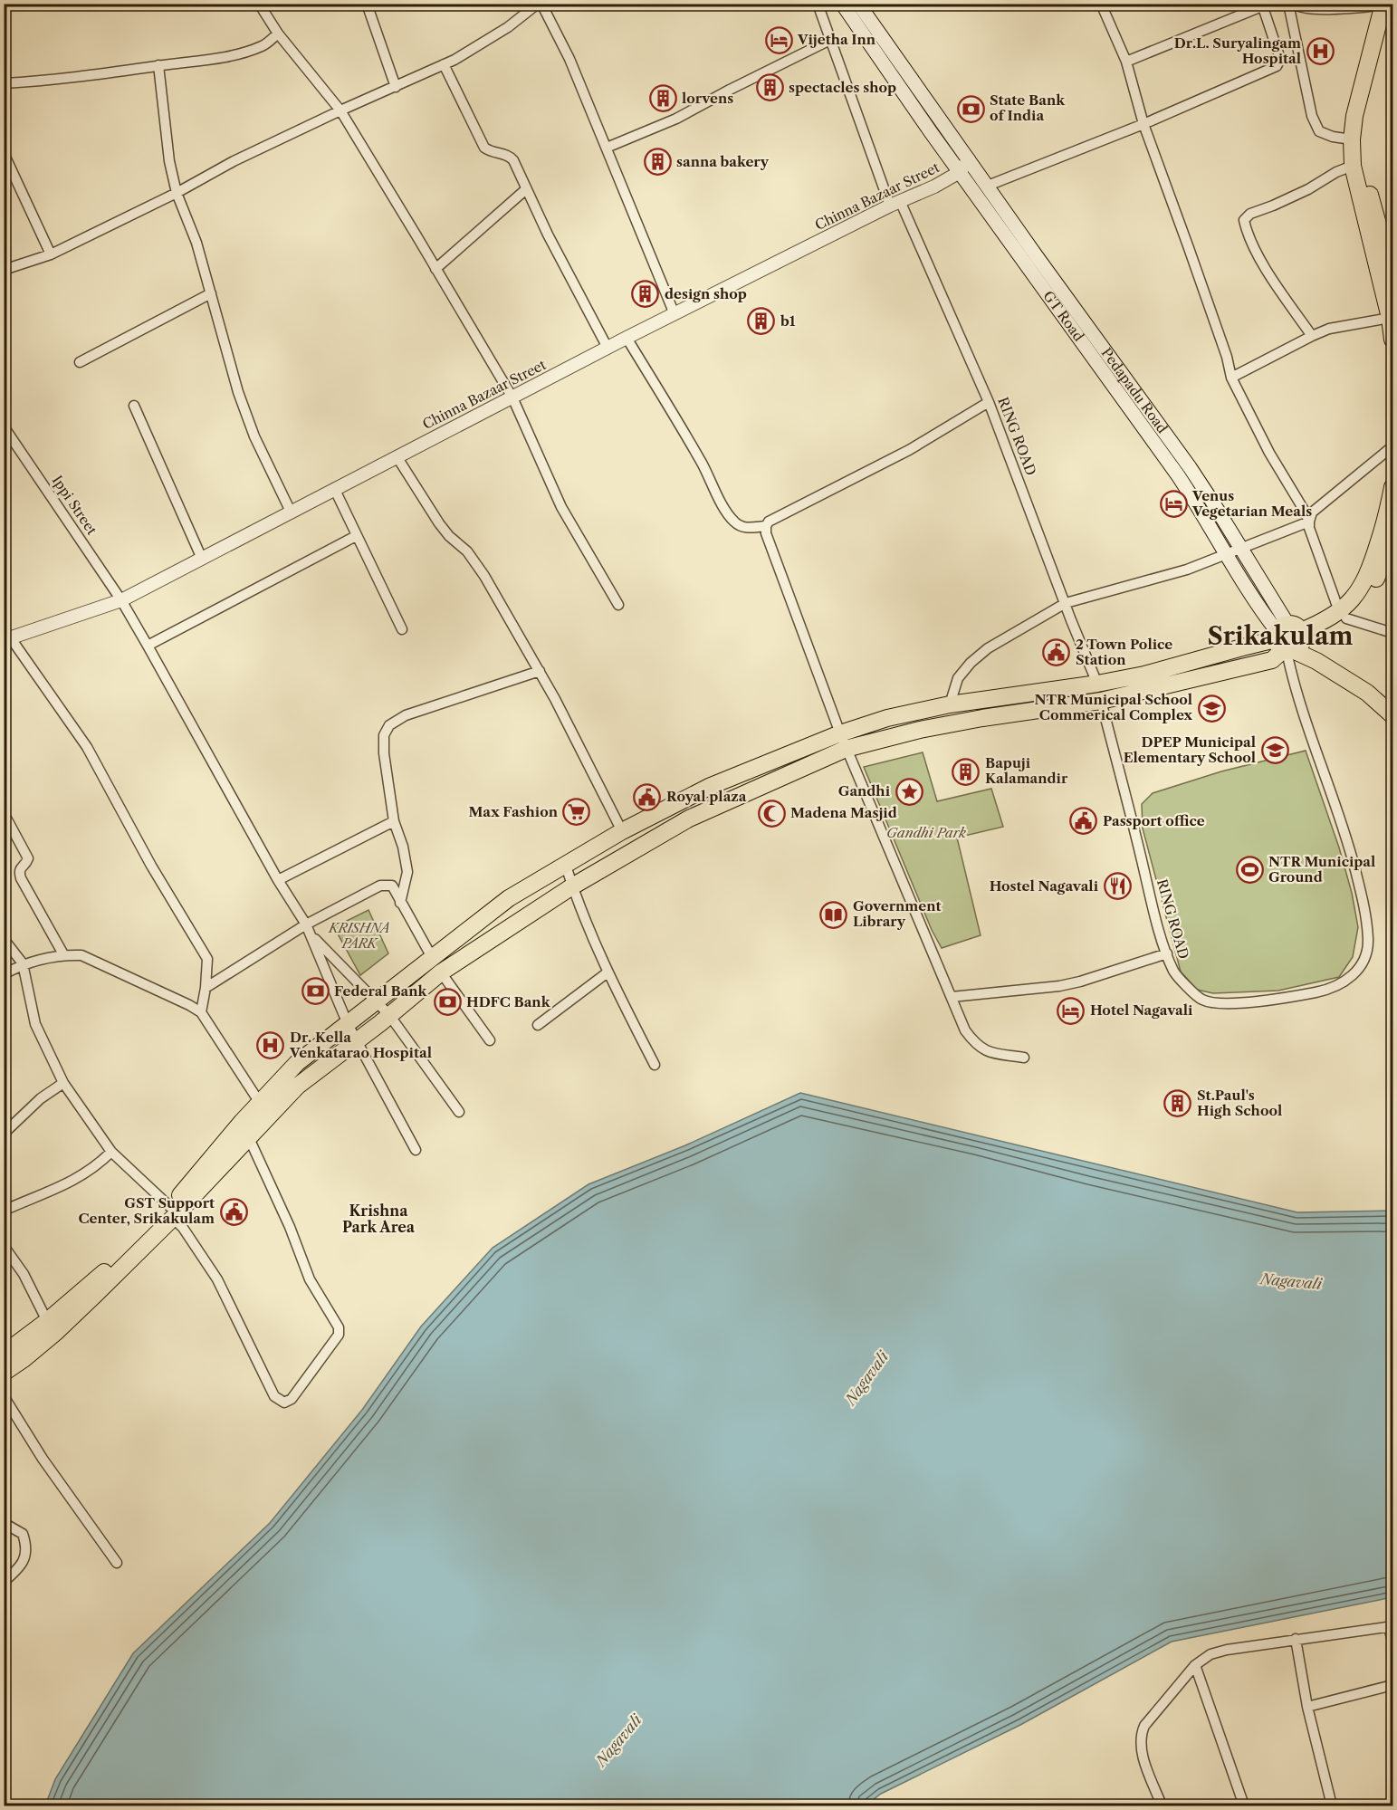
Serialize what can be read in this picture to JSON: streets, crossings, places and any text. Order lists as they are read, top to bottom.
{
  "streets": {
    "main road": ["GT Road", "Pedapadu Road"],
    "street": ["Chinna Bazaar Street", "RING ROAD", "Ippi Street"]
  },
  "crossings": [
    ["Chinna Bazaar Street", "GT Road"],
    ["Chinna Bazaar Street", "Pedapadu Road"],
    ["Chinna Bazaar Street", "RING ROAD"],
    ["Chinna Bazaar Street", "Ippi Street"],
    ["GT Road", "Pedapadu Road"],
    ["GT Road", "RING ROAD"],
    ["Pedapadu Road", "RING ROAD"]
  ],
  "districts": ["Srikakulam", "Krishna Park Area"],
  "water": ["Nagavali"],
  "parks": ["Gandhi Park", "KRISHNA PARK"],
  "places": {
    "hotel": ["Vijetha Inn", "Venus Vegetarian Meals", "Hotel Nagavali"],
    "hospital": ["Dr.L. Suryalingam Hospital", "Dr. Kella Venkatarao Hospital"],
    "building": [
      "spectacles shop",
      "lorvens",
      "sanna bakery",
      "design shop",
      "b1",
      "Bapuji Kalamandir",
      "St.Paul's High School"
    ],
    "bank": ["State Bank of India", "Federal Bank", "HDFC Bank"],
    "public building": [
      "2 Town Police Station",
      "Royal plaza",
      "Passport office",
      "GST Support Center, Srikakulam"
    ],
    "school or university": ["NTR Municipal School Commerical Complex", "DPEP Municipal Elementary School"],
    "place": ["Gandhi"],
    "supermarket": ["Max Fashion"],
    "mosque": ["Madena Masjid"],
    "sports": ["NTR Municipal Ground"],
    "restaurant": ["Hostel Nagavali"],
    "library": ["Government Library"]
  }
}
